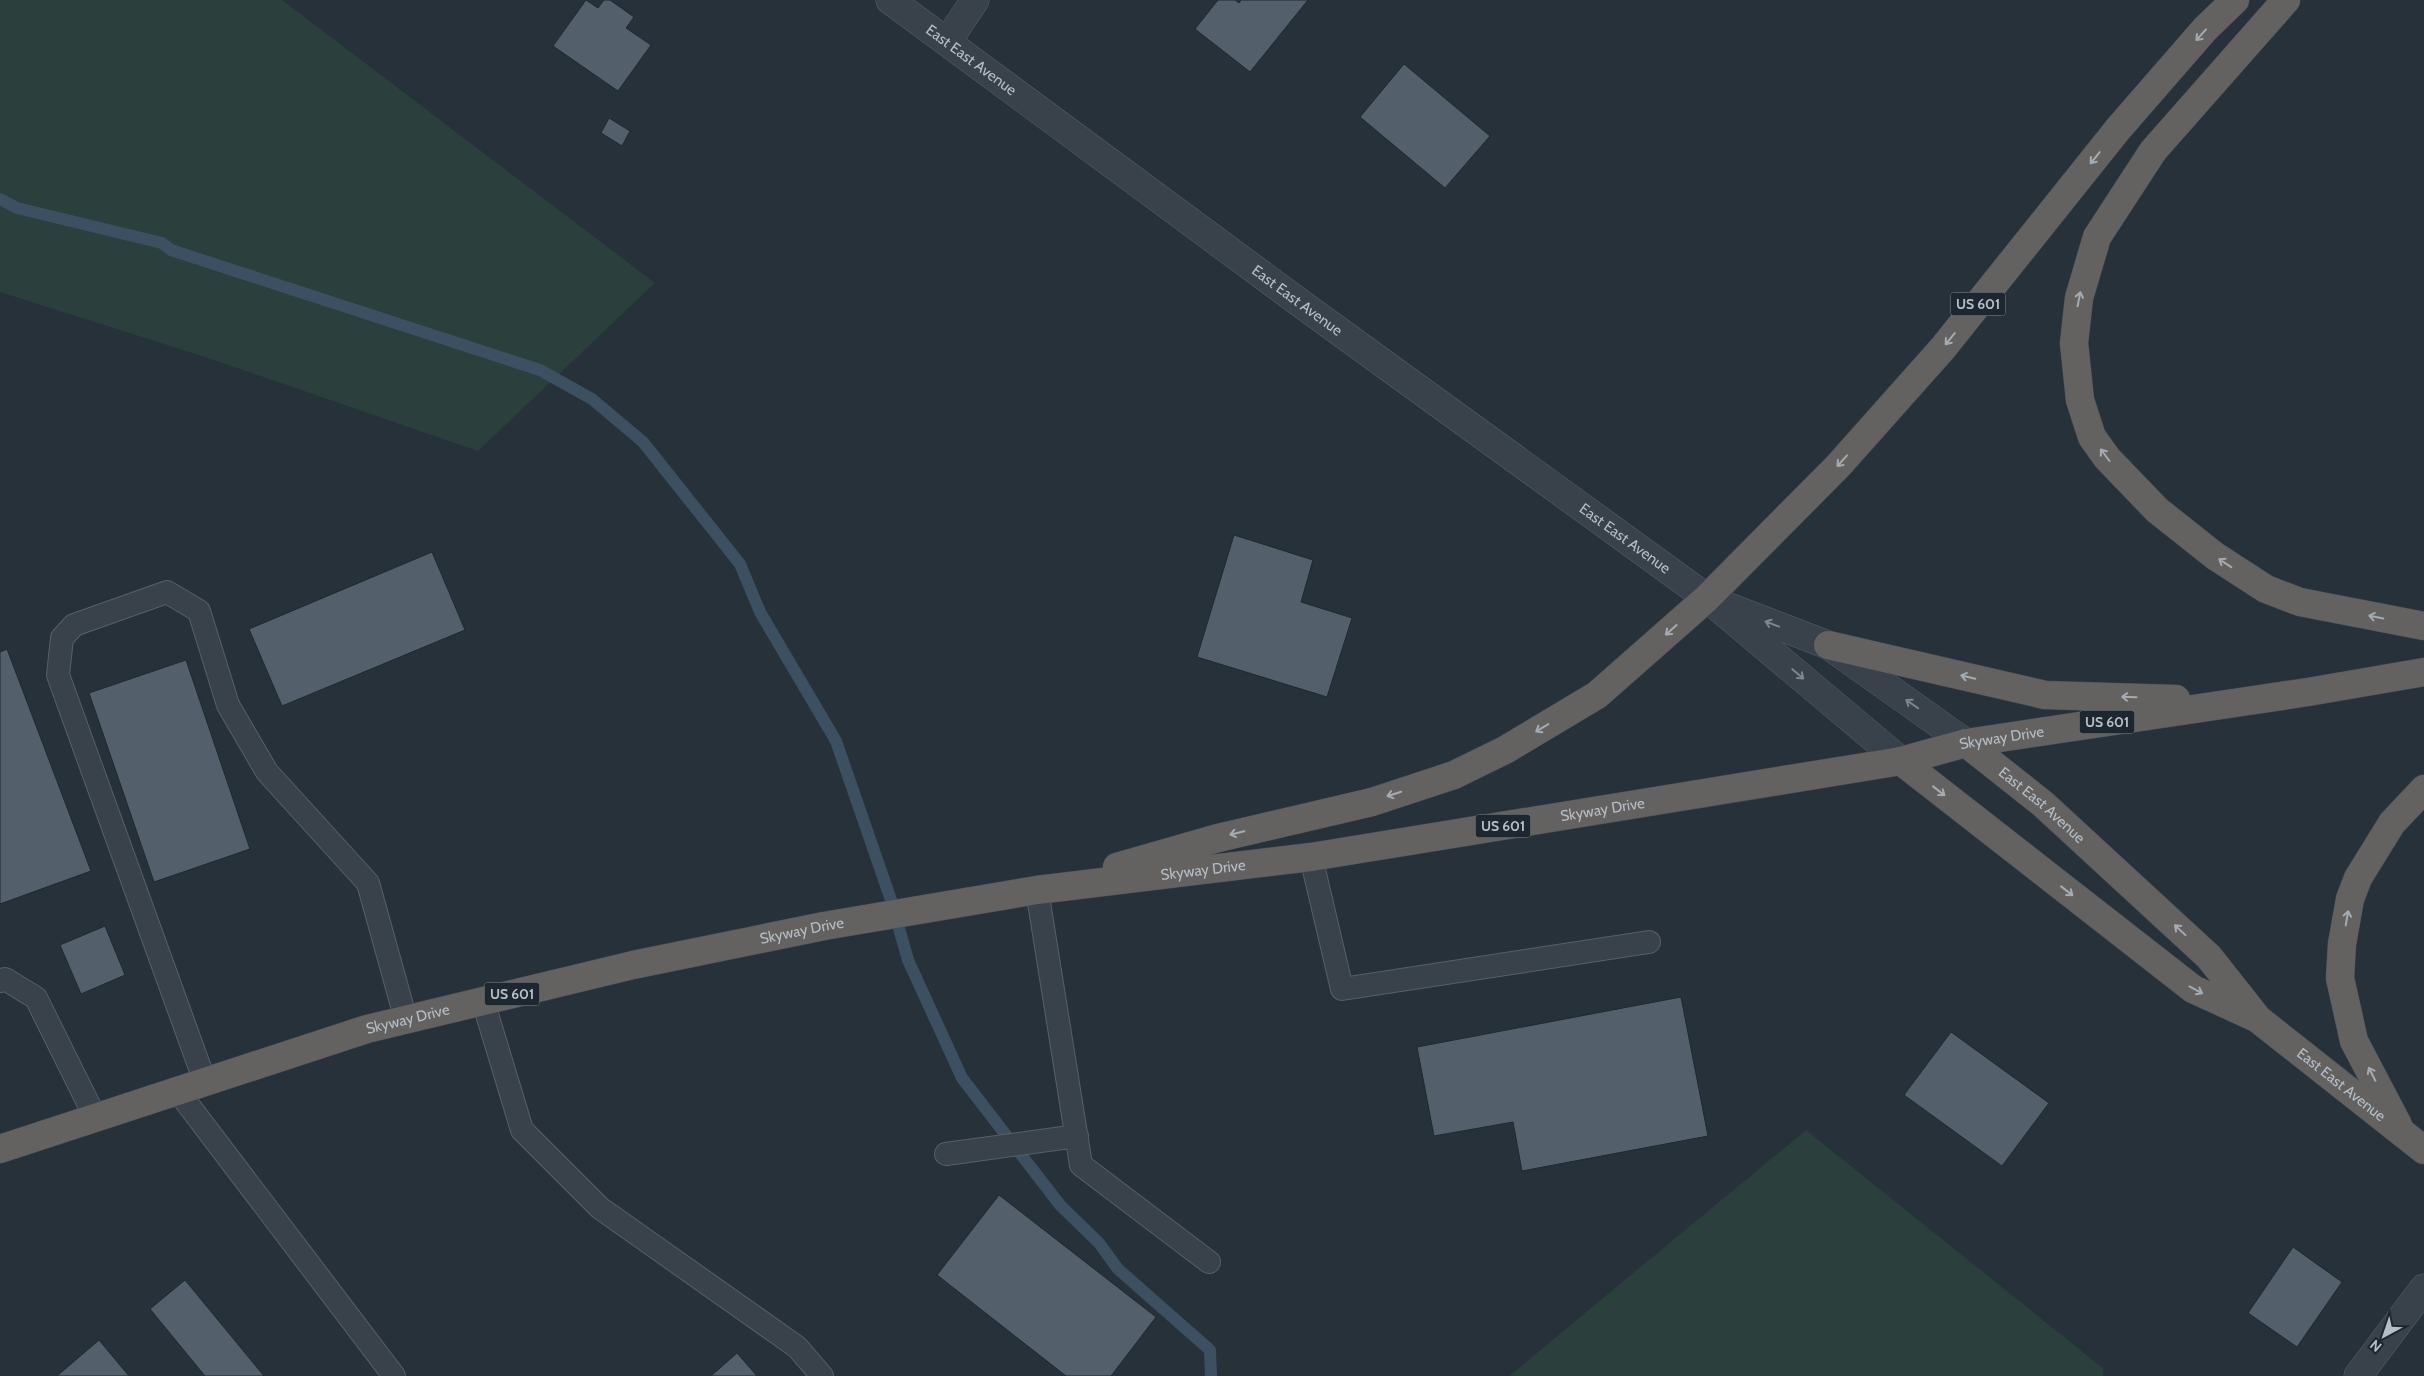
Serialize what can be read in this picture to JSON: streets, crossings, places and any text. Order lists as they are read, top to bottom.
{
  "streets": {
    "highway": ["East East Avenue", "US 601", "Skyway Drive"]
  },
  "crossings": [
    ["East East Avenue", "US 601"],
    ["East East Avenue", "Skyway Drive"],
    ["US 601", "Skyway Drive"]
  ],
  "north": "bottom left"
}
